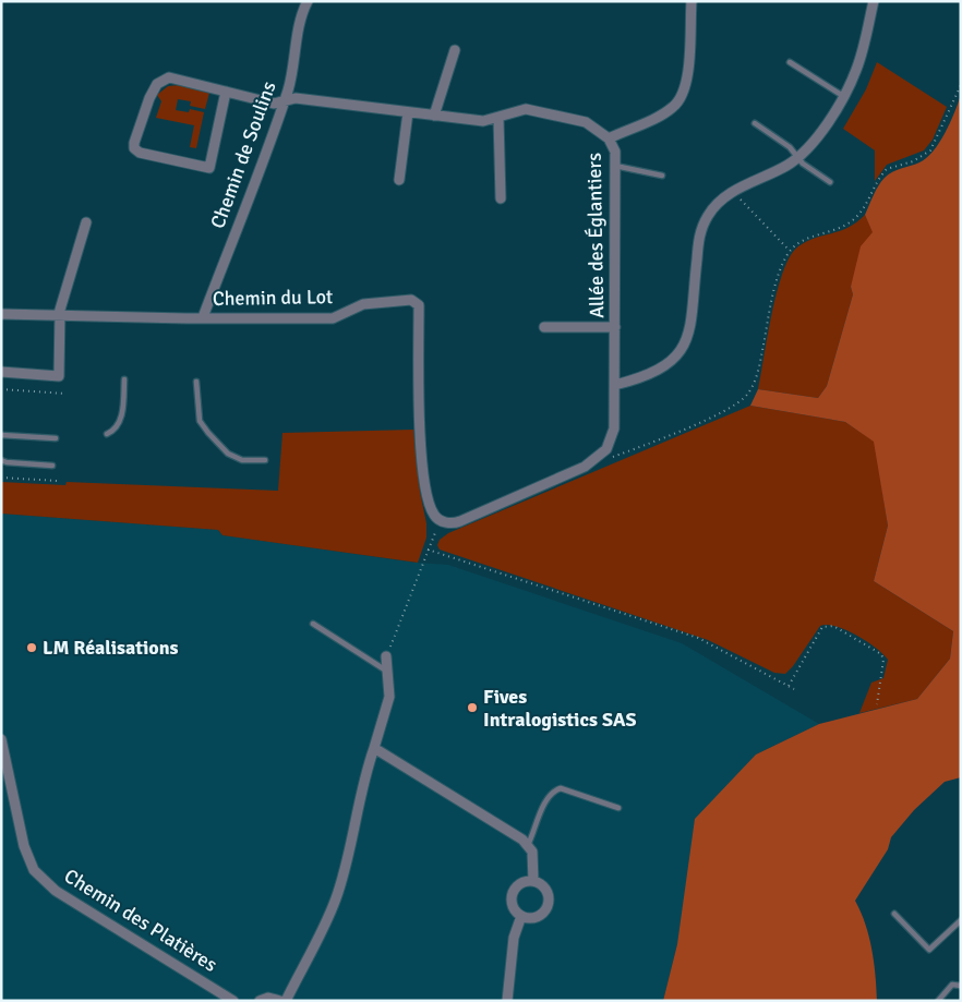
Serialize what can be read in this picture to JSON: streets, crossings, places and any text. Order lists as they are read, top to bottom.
{
  "streets": {
    "street": [
      "Chemin de Soulins",
      "Allée des Églantiers",
      "Chemin du Lot",
      "Chemin des Platières"
    ]
  },
  "crossings": [
    ["Chemin de Soulins", "Allée des Églantiers"],
    ["Chemin de Soulins", "Chemin du Lot"],
    ["Allée des Églantiers", "Chemin du Lot"]
  ],
  "places": ["LM Réalisations", "Fives Intralogistics SAS"]
}
